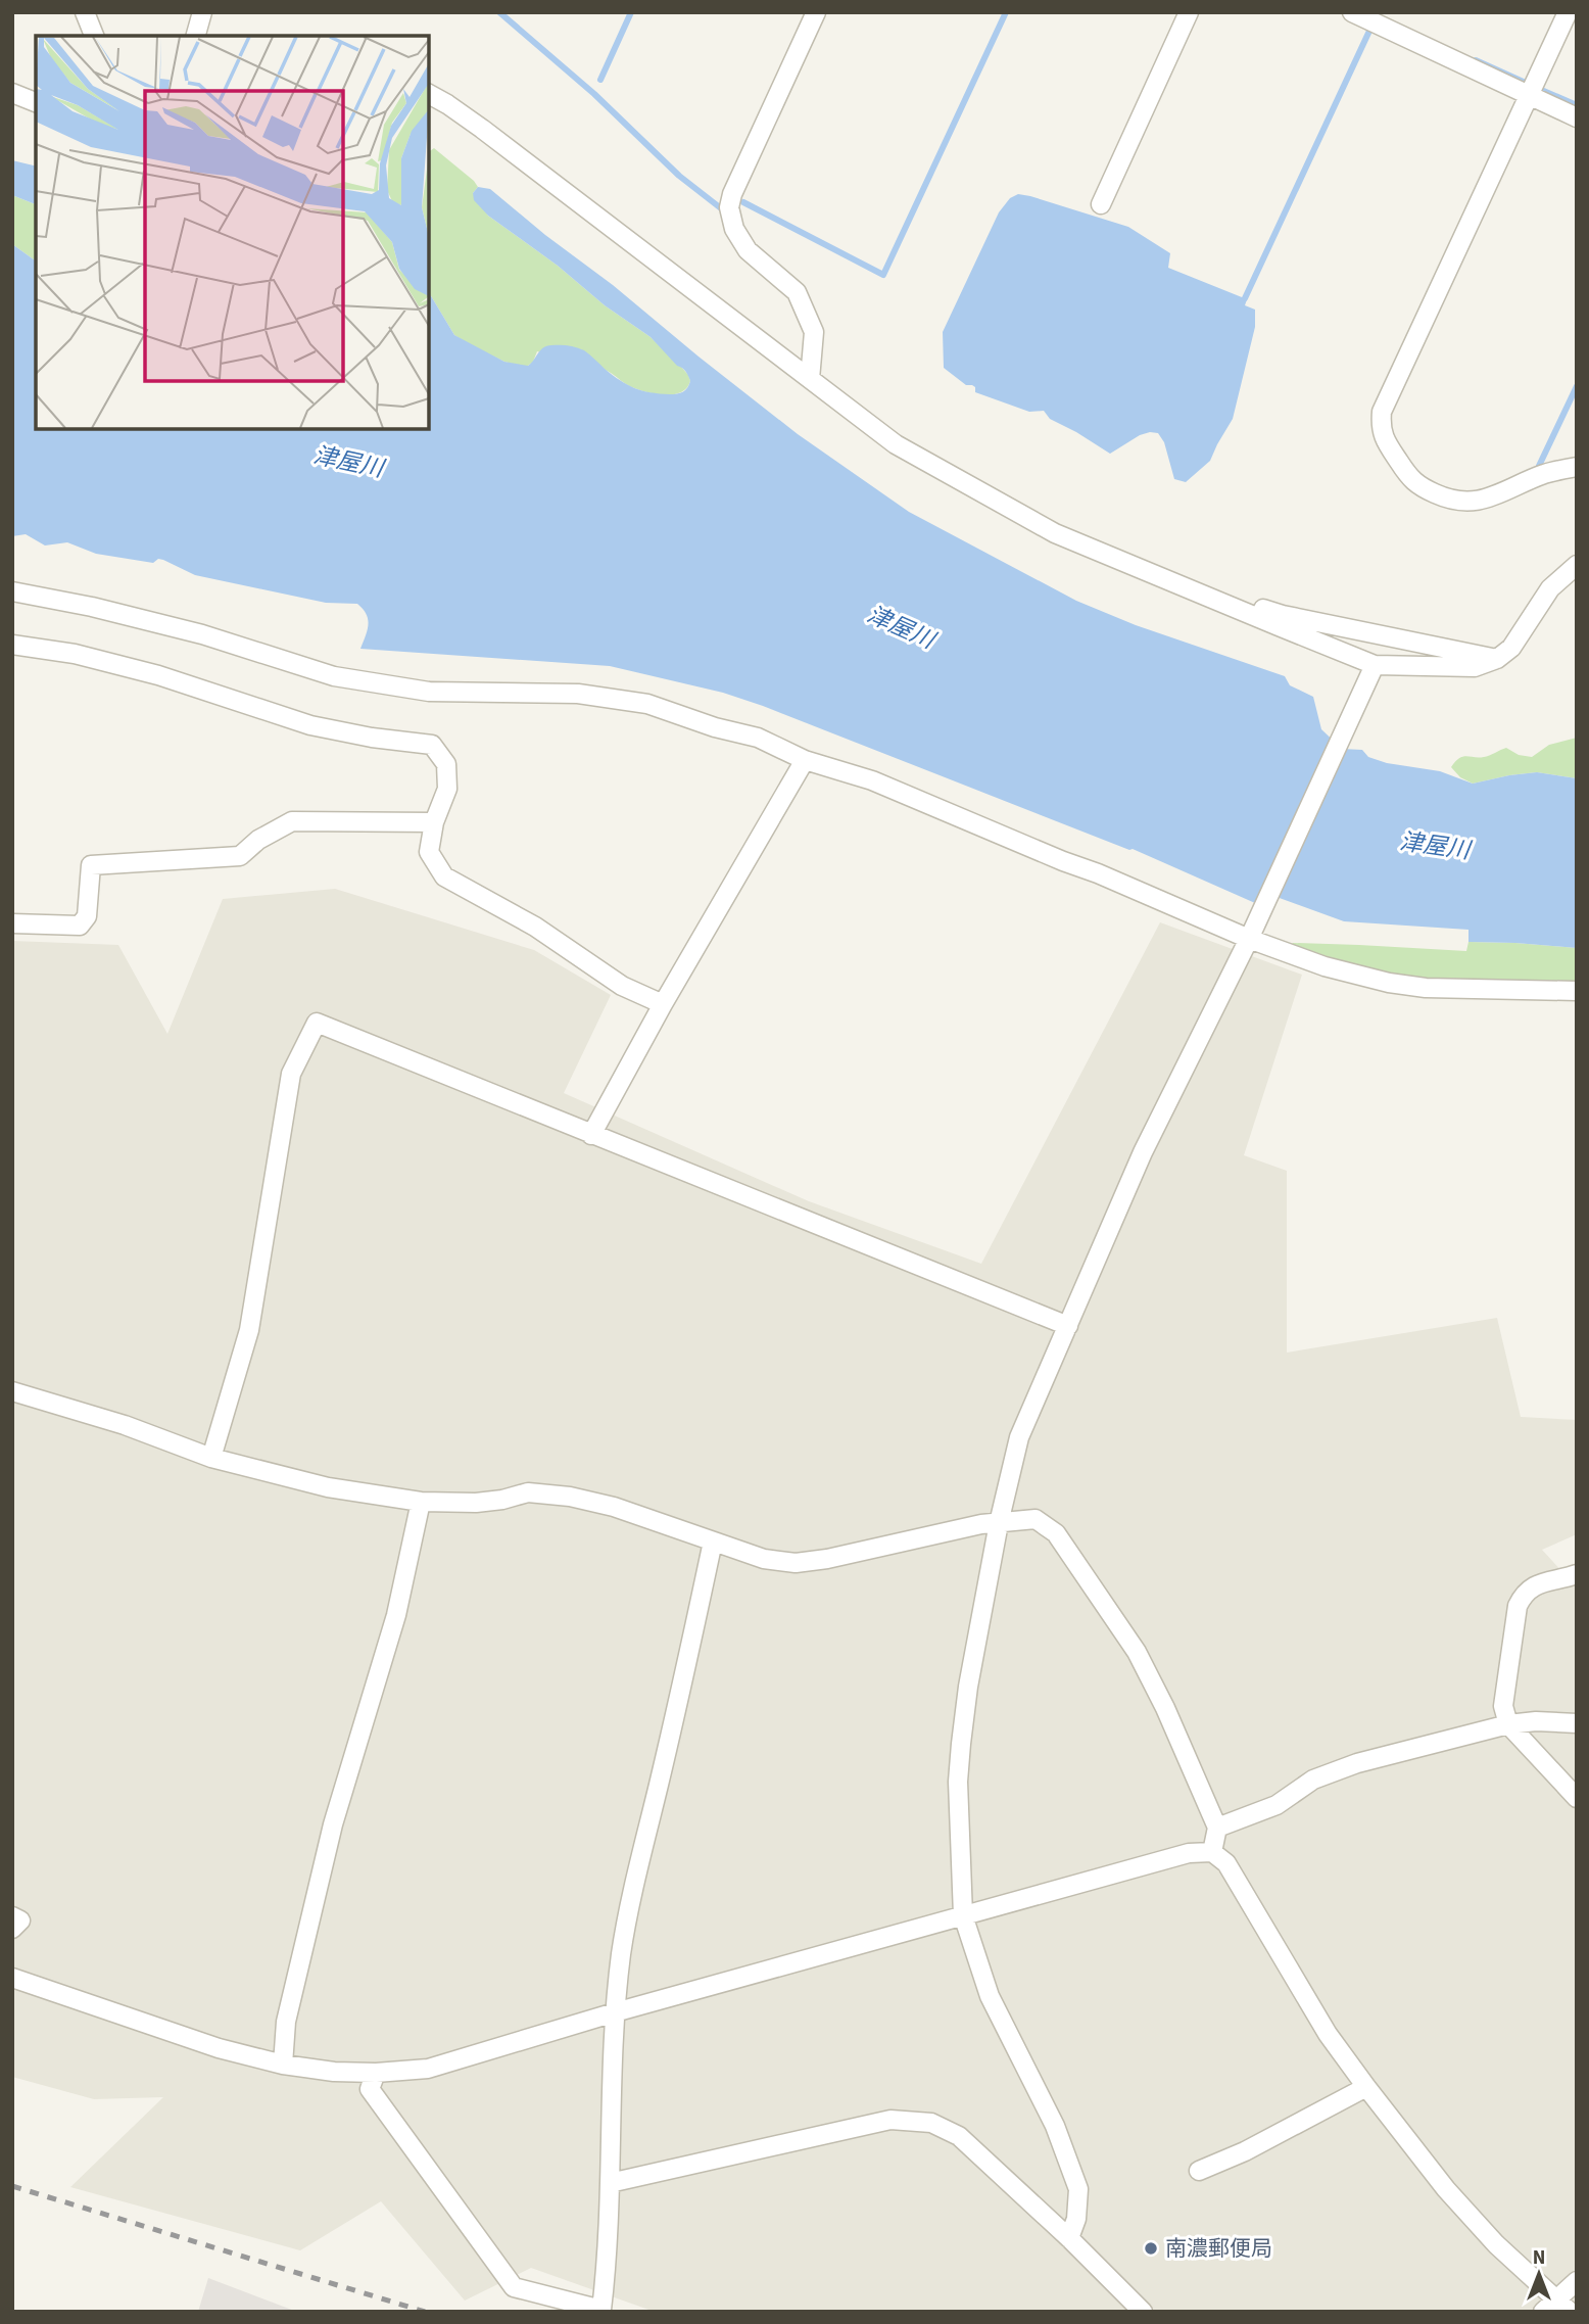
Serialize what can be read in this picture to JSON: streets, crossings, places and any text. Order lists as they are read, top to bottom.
{
  "water": ["津屋川"],
  "places": ["南濃郵便局"],
  "north": "top"
}
